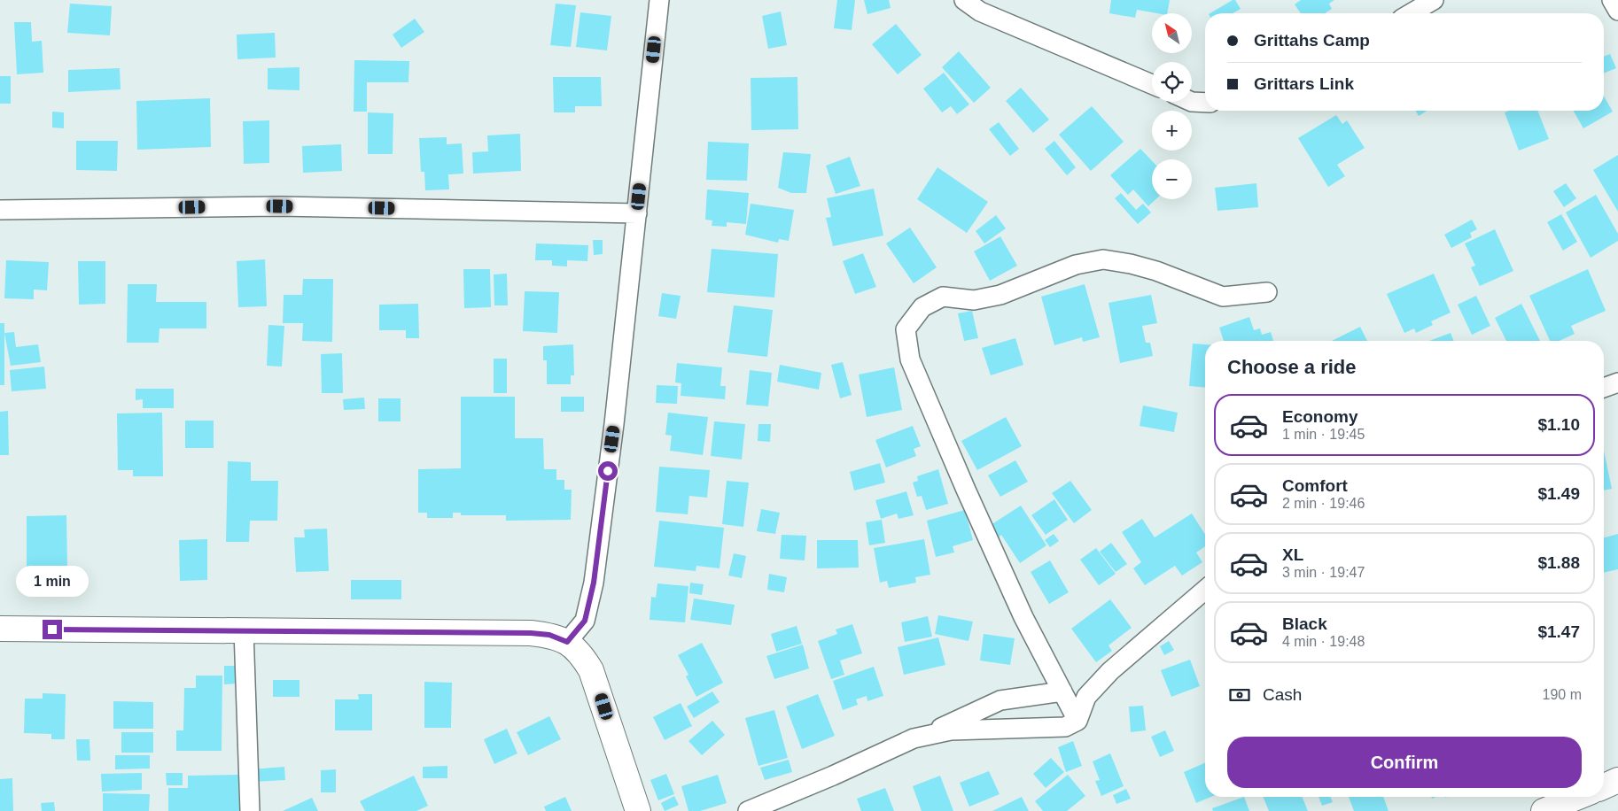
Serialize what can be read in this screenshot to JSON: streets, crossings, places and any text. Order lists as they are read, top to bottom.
{
  "north": "top left",
  "page": {
    "map_buttons": ["+", "−"],
    "banner": ["Grittahs Camp", "Grittars Link"],
    "heading": "Choose a ride",
    "list": [
      {
        "name": "Economy",
        "note": "1 min · 19:45",
        "value": "$1.10"
      },
      {
        "name": "Comfort",
        "note": "2 min · 19:46",
        "value": "$1.49"
      },
      {
        "name": "XL",
        "note": "3 min · 19:47",
        "value": "$1.88"
      },
      {
        "name": "Black",
        "note": "4 min · 19:48",
        "value": "$1.47"
      }
    ],
    "bubble": "1 min",
    "pay": ["Cash", "190 m"],
    "buttons": "Confirm"
  }
}
